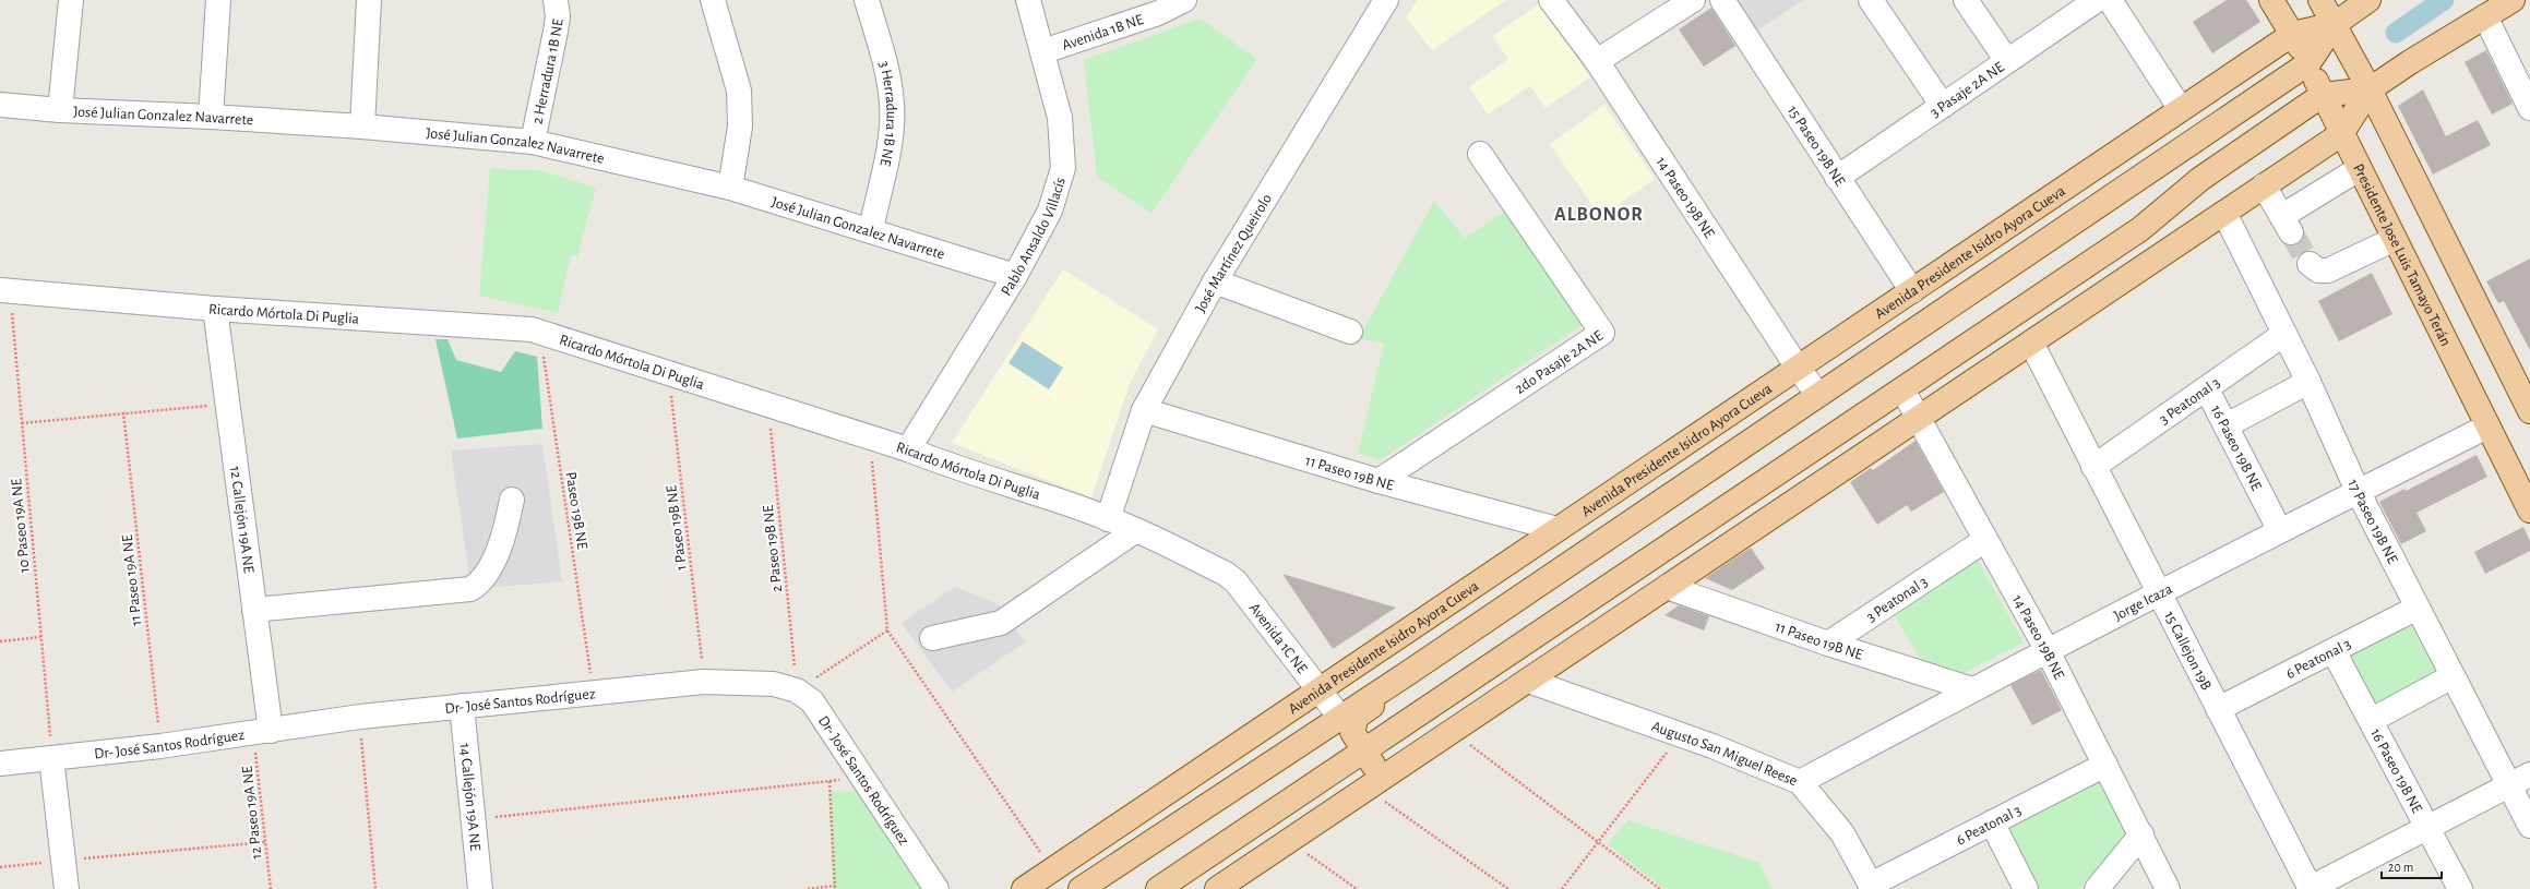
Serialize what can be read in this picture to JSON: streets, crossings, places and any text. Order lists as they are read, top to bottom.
{
  "streets": {
    "main road": ["Avenida Presidente Isidro Ayora Cueva", "Presidente Jose Luis Tamayo Terán"],
    "street": [
      "Avenida 1B NE",
      "2 Herradura 1B NE",
      "3 Pasaje 2A NE",
      "3 Herradura 1B NE",
      "José Julian Gonzalez Navarrete",
      "15 Paseo 19B NE",
      "14 Paseo 19B NE",
      "Pablo Ansaldo Villacís",
      "José Martínez Queirolo",
      "Ricardo Mórtola Di Puglia",
      "2do Pasaje 2A NE",
      "3 Peatonal 3",
      "16 Paseo 19B NE",
      "11 Paseo 19B NE",
      "12 Callejón 19A NE",
      "17 Paseo 19B NE",
      "Jorge Icaza",
      "Avenida 1C NE",
      "15 Callejon 19B",
      "6 Peatonal 3",
      "Dr- José Santos Rodríguez",
      "Augusto San Miguel Reese",
      "14 Callejón 19A NE"
    ],
    "path": [
      "Paseo 19B NE",
      "10 Paseo 19A NE",
      "1 Paseo 19B NE",
      "2 Paseo 19B NE",
      "11 Paseo 19A NE",
      "12 Paseo 19A NE"
    ]
  },
  "crossings": [
    ["Avenida 1B NE", "Pablo Ansaldo Villacís"],
    ["2 Herradura 1B NE", "José Julian Gonzalez Navarrete"],
    ["3 Pasaje 2A NE", "15 Paseo 19B NE"],
    ["3 Herradura 1B NE", "José Julian Gonzalez Navarrete"],
    ["José Julian Gonzalez Navarrete", "Pablo Ansaldo Villacís"],
    ["15 Paseo 19B NE", "Avenida Presidente Isidro Ayora Cueva"],
    ["14 Paseo 19B NE", "Avenida Presidente Isidro Ayora Cueva"],
    ["14 Paseo 19B NE", "3 Peatonal 3"],
    ["14 Paseo 19B NE", "Jorge Icaza"],
    ["14 Paseo 19B NE", "6 Peatonal 3"],
    ["Pablo Ansaldo Villacís", "Ricardo Mórtola Di Puglia"],
    ["Avenida Presidente Isidro Ayora Cueva", "Presidente Jose Luis Tamayo Terán"],
    ["Avenida Presidente Isidro Ayora Cueva", "11 Paseo 19B NE"],
    ["Avenida Presidente Isidro Ayora Cueva", "Avenida 1C NE"],
    ["José Martínez Queirolo", "Ricardo Mórtola Di Puglia"],
    ["José Martínez Queirolo", "11 Paseo 19B NE"],
    ["Presidente Jose Luis Tamayo Terán", "Jorge Icaza"],
    ["Ricardo Mórtola Di Puglia", "Paseo 19B NE"],
    ["Ricardo Mórtola Di Puglia", "12 Callejón 19A NE"],
    ["Ricardo Mórtola Di Puglia", "10 Paseo 19A NE"],
    ["Ricardo Mórtola Di Puglia", "1 Paseo 19B NE"],
    ["Ricardo Mórtola Di Puglia", "2 Paseo 19B NE"],
    ["Ricardo Mórtola Di Puglia", "Avenida 1C NE"],
    ["2do Pasaje 2A NE", "11 Paseo 19B NE"],
    ["3 Peatonal 3", "16 Paseo 19B NE"],
    ["3 Peatonal 3", "11 Paseo 19B NE"],
    ["3 Peatonal 3", "17 Paseo 19B NE"],
    ["3 Peatonal 3", "15 Callejon 19B"],
    ["16 Paseo 19B NE", "Jorge Icaza"],
    ["16 Paseo 19B NE", "6 Peatonal 3"],
    ["11 Paseo 19B NE", "Jorge Icaza"],
    ["Paseo 19B NE", "Dr- José Santos Rodríguez"],
    ["12 Callejón 19A NE", "Dr- José Santos Rodríguez"],
    ["12 Callejón 19A NE", "12 Paseo 19A NE"],
    ["17 Paseo 19B NE", "Jorge Icaza"],
    ["17 Paseo 19B NE", "6 Peatonal 3"],
    ["10 Paseo 19A NE", "Dr- José Santos Rodríguez"],
    ["1 Paseo 19B NE", "Dr- José Santos Rodríguez"],
    ["2 Paseo 19B NE", "Dr- José Santos Rodríguez"],
    ["11 Paseo 19A NE", "Dr- José Santos Rodríguez"],
    ["Jorge Icaza", "15 Callejon 19B"],
    ["Jorge Icaza", "Augusto San Miguel Reese"],
    ["15 Callejon 19B", "6 Peatonal 3"],
    ["6 Peatonal 3", "Augusto San Miguel Reese"],
    ["Dr- José Santos Rodríguez", "14 Callejón 19A NE"],
    ["Dr- José Santos Rodríguez", "12 Paseo 19A NE"]
  ],
  "districts": ["ALBONOR"],
  "scale_bar": "20 m"
}
